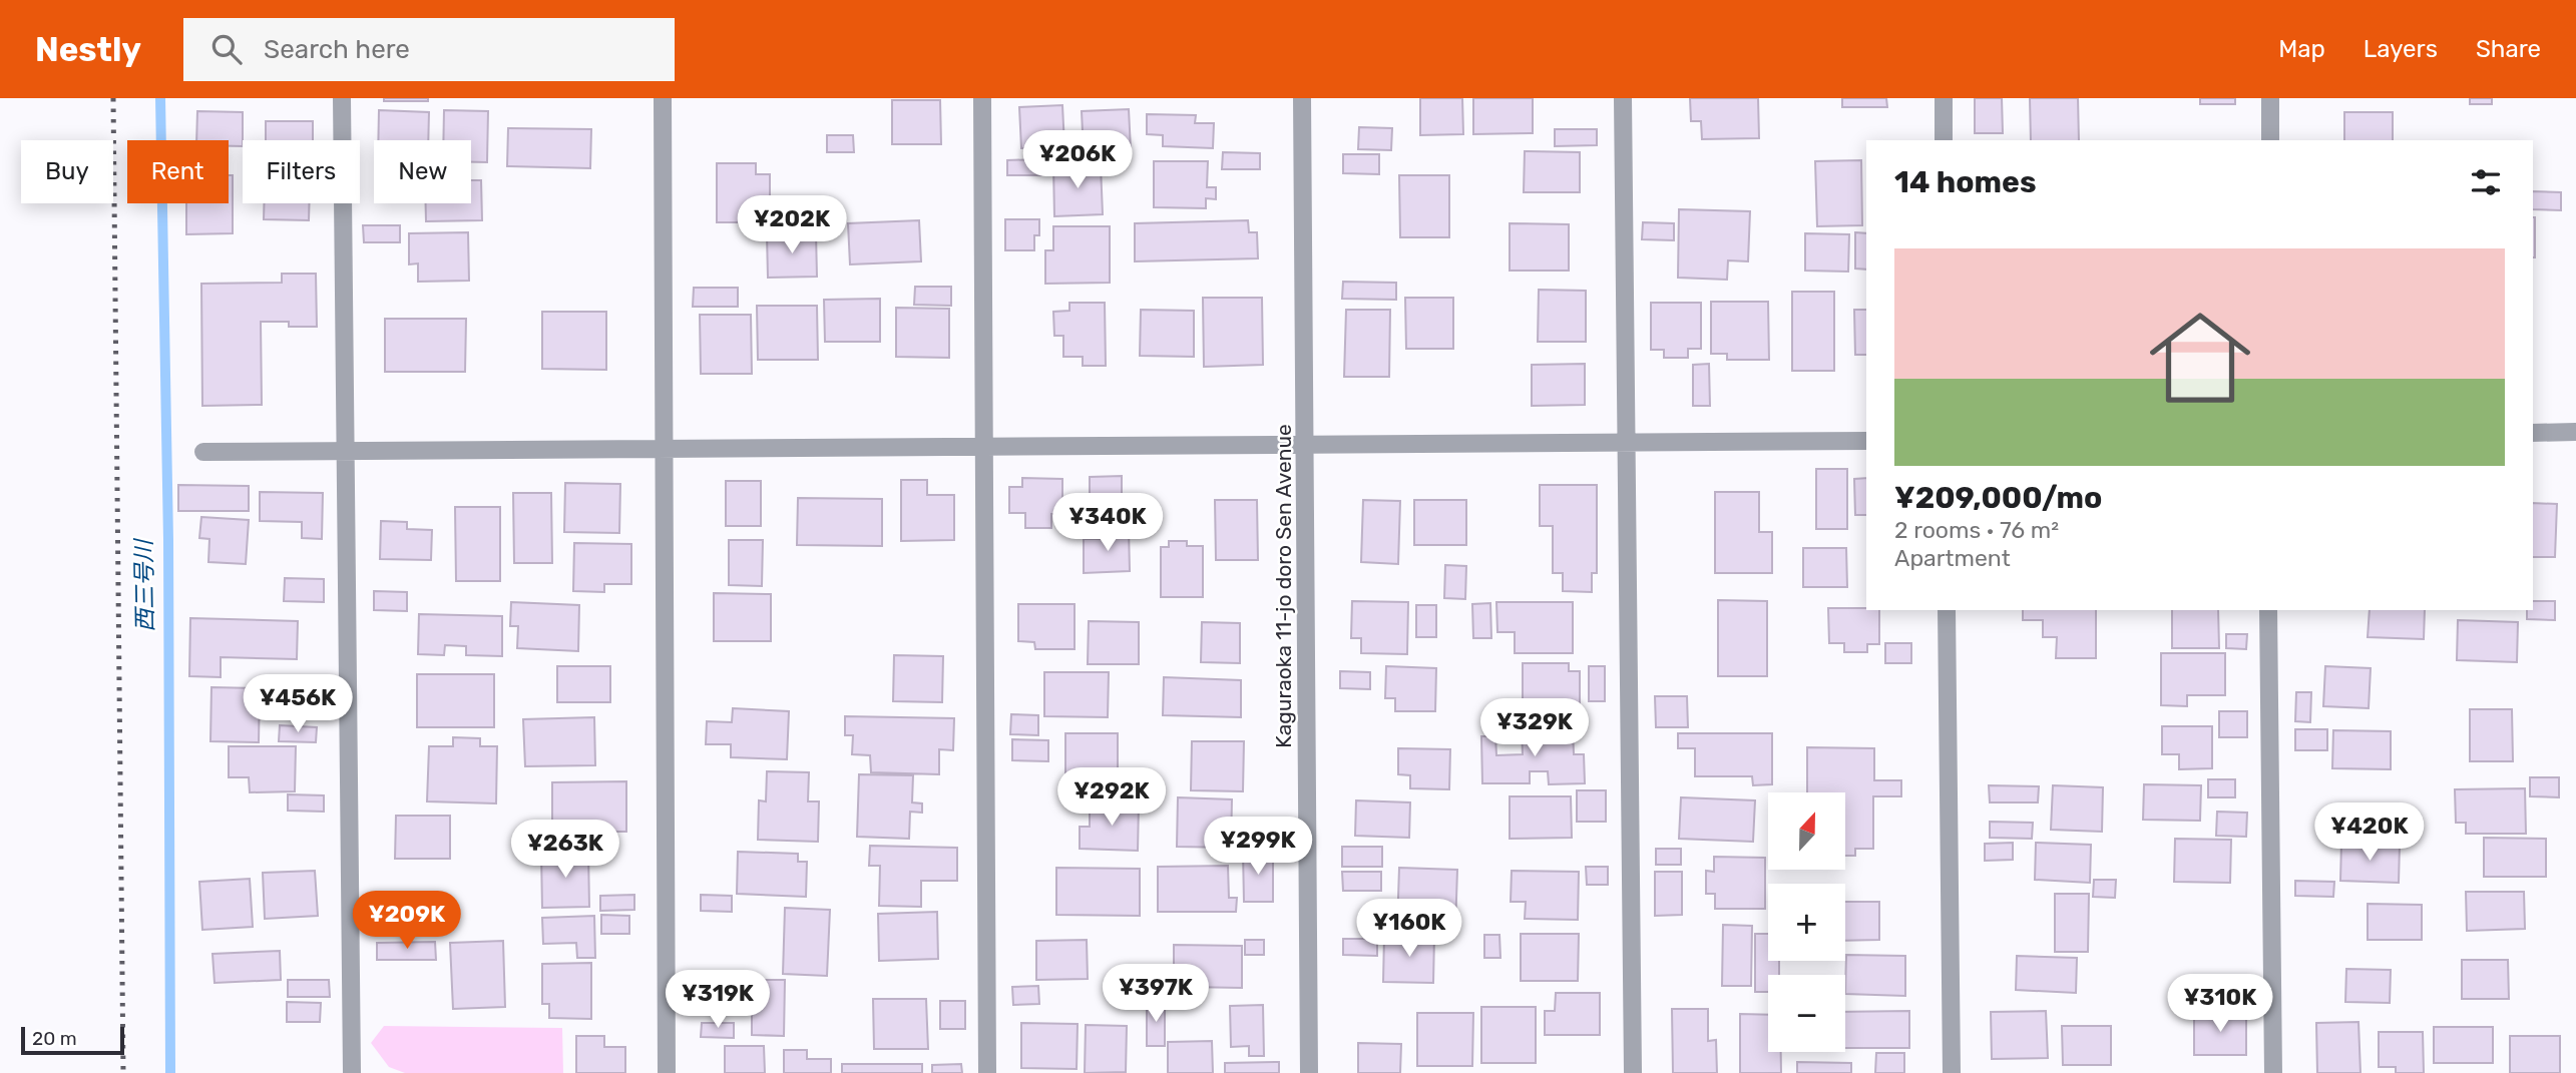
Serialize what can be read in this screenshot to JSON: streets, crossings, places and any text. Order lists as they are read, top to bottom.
{
  "streets": {
    "street": ["Kaguraoka 11-jo doro Sen Avenue"]
  },
  "water": ["西三号川"],
  "scale_bar": "20 m",
  "north": "top",
  "page": {
    "header": "Nestly",
    "search": "Search here",
    "nav": ["Map", "Layers", "Share"],
    "price": [
      "¥206K",
      "¥202K",
      "¥340K",
      "¥456K",
      "¥329K",
      "¥292K",
      "¥420K",
      "¥299K",
      "¥263K",
      "¥209K",
      "¥160K",
      "¥397K",
      "¥319K",
      "¥310K"
    ],
    "chip": [
      "Buy",
      "Rent",
      "Filters",
      "New"
    ],
    "heading": "14 homes",
    "list": [
      {
        "name": "¥209,000/mo",
        "note": "2 rooms · 76 m² · Apartment"
      }
    ],
    "map_buttons": ["+", "−"],
    "scale": "20 m"
  }
}
